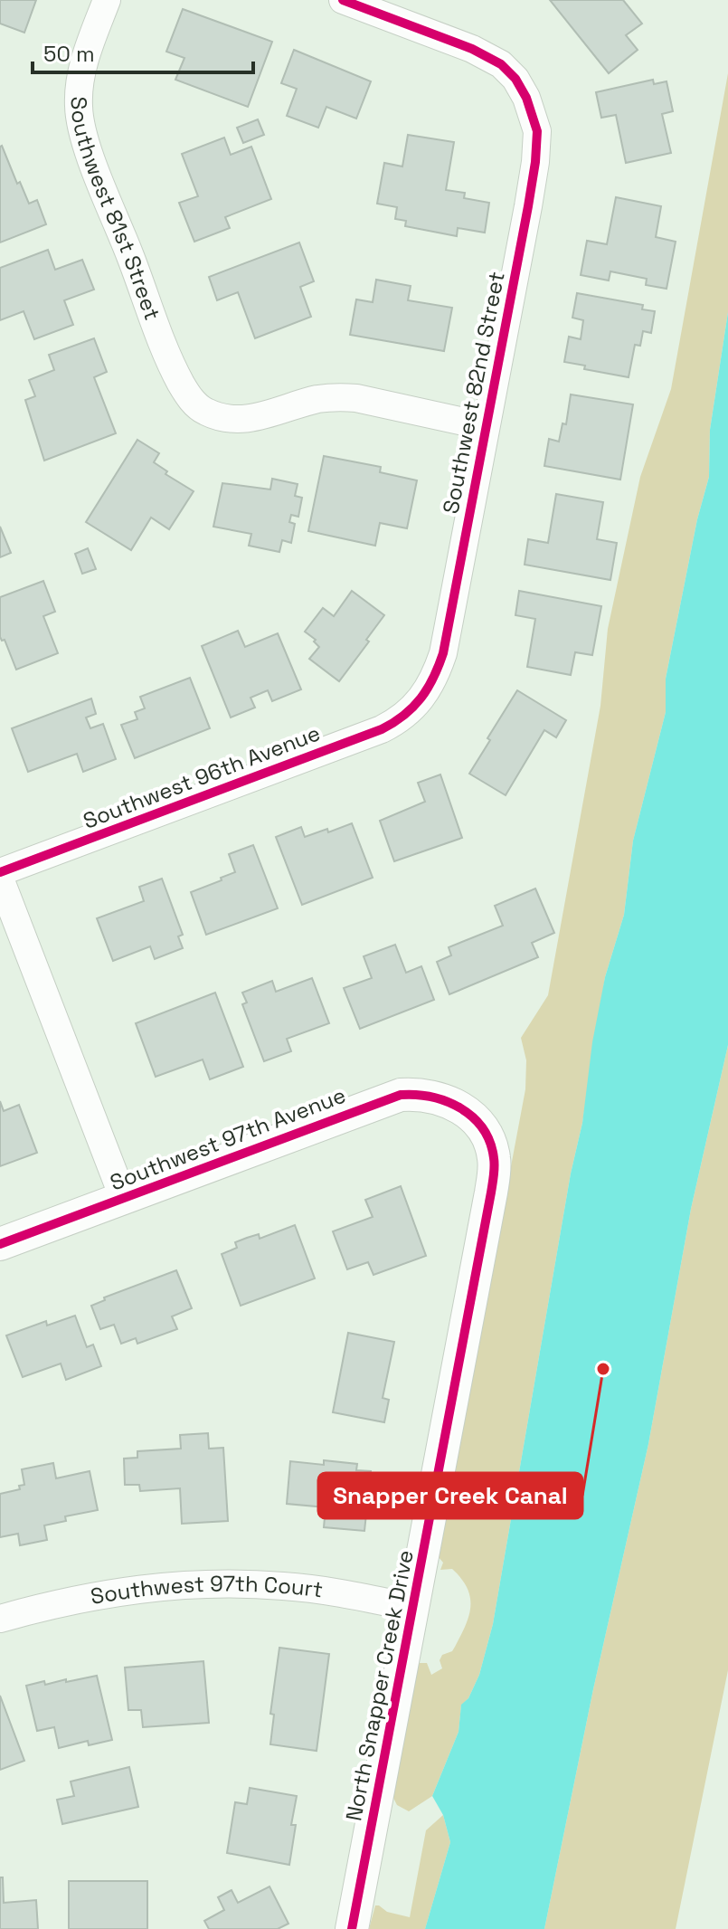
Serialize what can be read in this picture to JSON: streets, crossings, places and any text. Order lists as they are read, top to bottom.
{
  "streets": {
    "street": [
      "Southwest 81st Street",
      "Southwest 82nd Street",
      "Southwest 96th Avenue",
      "Southwest 97th Avenue",
      "Southwest 97th Court",
      "North Snapper Creek Drive"
    ]
  },
  "crossings": [
    ["Southwest 81st Street", "Southwest 82nd Street"],
    ["Southwest 82nd Street", "Southwest 96th Avenue"],
    ["Southwest 97th Avenue", "North Snapper Creek Drive"],
    ["Southwest 97th Court", "North Snapper Creek Drive"]
  ],
  "places": ["Snapper Creek Canal"],
  "scale_bar": "50 m"
}
